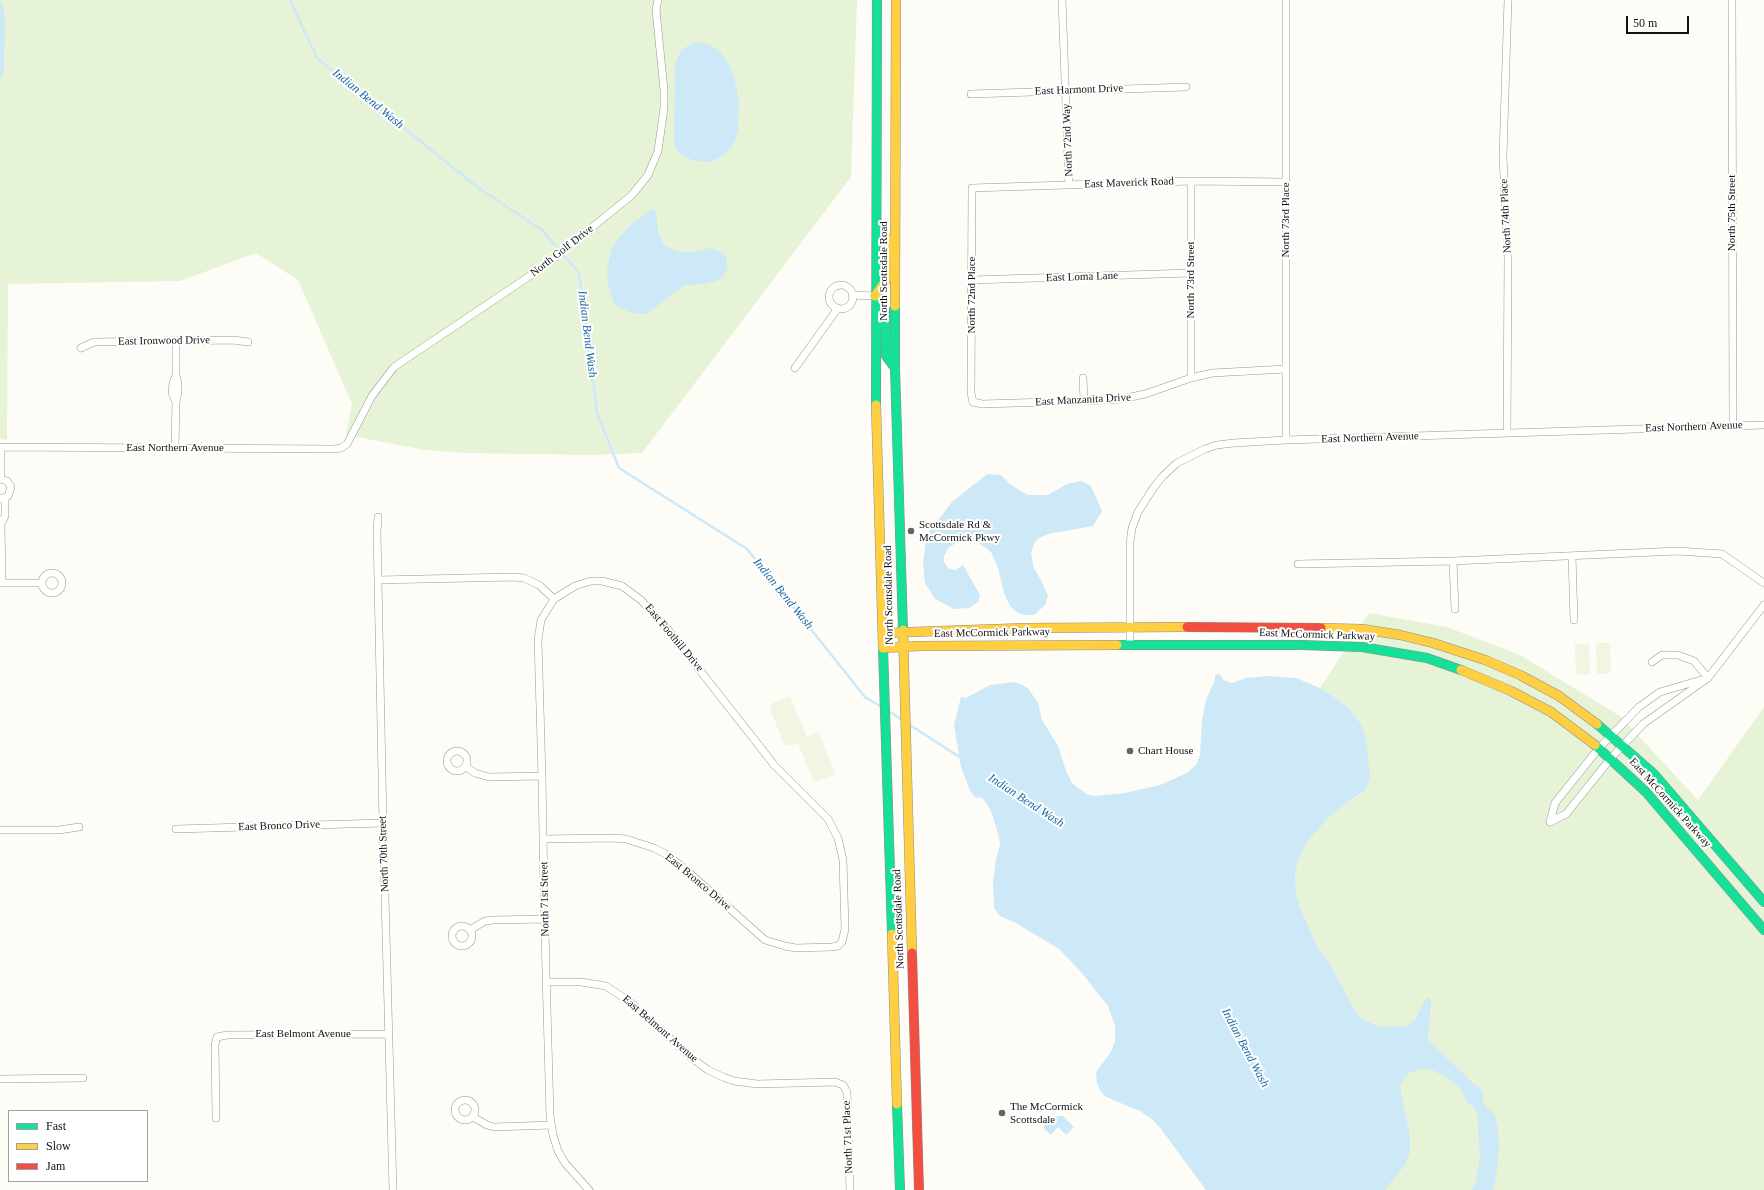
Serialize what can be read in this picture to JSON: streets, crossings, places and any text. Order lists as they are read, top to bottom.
{
  "streets": {
    "main road": ["North Scottsdale Road", "East McCormick Parkway"],
    "street": [
      "East Harmont Drive",
      "North 72nd Way",
      "East Maverick Road",
      "North 75th Street",
      "North 74th Place",
      "North 73rd Place",
      "North Golf Drive",
      "East Loma Lane",
      "North 73rd Street",
      "North 72nd Place",
      "East Ironwood Drive",
      "East Manzanita Drive",
      "East Northern Avenue",
      "East Foothill Drive",
      "East Bronco Drive",
      "North 70th Street",
      "North 71st Street",
      "East Belmont Avenue",
      "North 71st Place"
    ]
  },
  "crossings": [
    ["East Harmont Drive", "North 72nd Way"],
    ["North 72nd Way", "East Maverick Road"],
    ["East Maverick Road", "North 73rd Place"],
    ["East Maverick Road", "North 73rd Street"],
    ["East Maverick Road", "North 72nd Place"],
    ["North 75th Street", "East Northern Avenue"],
    ["North 74th Place", "East Northern Avenue"],
    ["North 73rd Place", "East Manzanita Drive"],
    ["North 73rd Place", "East Northern Avenue"],
    ["North Golf Drive", "East Northern Avenue"],
    ["North Scottsdale Road", "East McCormick Parkway"],
    ["East Loma Lane", "North 73rd Street"],
    ["East Loma Lane", "North 72nd Place"],
    ["North 73rd Street", "East Manzanita Drive"],
    ["North 72nd Place", "East Manzanita Drive"],
    ["East Northern Avenue", "East McCormick Parkway"],
    ["East Foothill Drive", "East Bronco Drive"],
    ["East Foothill Drive", "North 71st Street"],
    ["East Bronco Drive", "North 70th Street"],
    ["East Bronco Drive", "North 71st Street"],
    ["North 70th Street", "East Belmont Avenue"],
    ["North 71st Street", "East Belmont Avenue"],
    ["East Belmont Avenue", "North 71st Place"]
  ],
  "water": ["Indian Bend Wash"],
  "places": ["Scottsdale Rd & McCormick Pkwy", "Chart House", "The McCormick Scottsdale"],
  "legend": ["Fast", "Slow", "Jam"],
  "scale_bar": "50 m"
}
